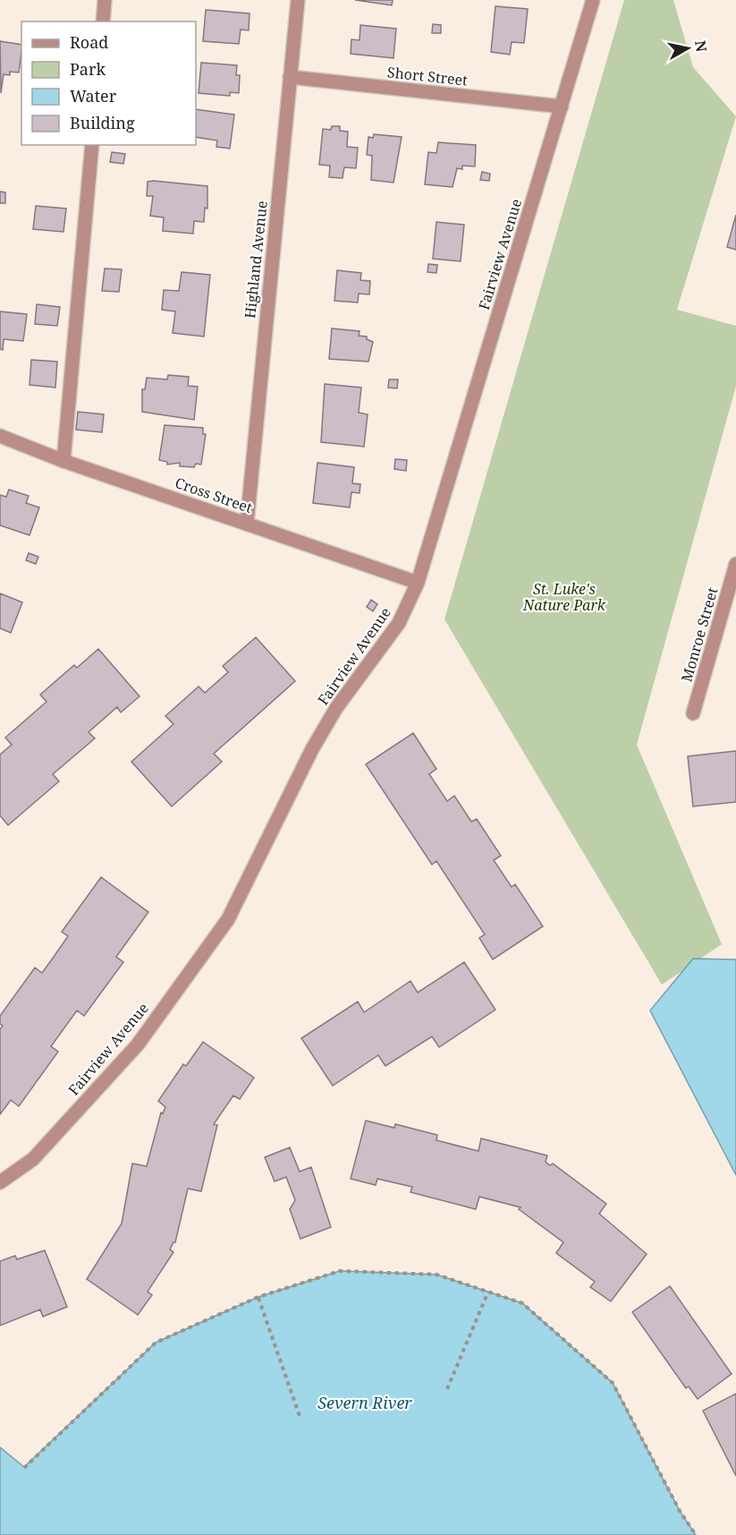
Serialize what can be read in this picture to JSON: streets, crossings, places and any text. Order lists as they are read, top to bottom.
{
  "streets": {
    "street": [
      "Short Street",
      "Fairview Avenue",
      "Highland Avenue",
      "Cross Street",
      "Monroe Street"
    ]
  },
  "crossings": [
    ["Short Street", "Fairview Avenue"],
    ["Short Street", "Highland Avenue"],
    ["Fairview Avenue", "Cross Street"],
    ["Highland Avenue", "Cross Street"]
  ],
  "water": ["Severn River"],
  "parks": ["St. Luke's Nature Park"],
  "legend": [
    "Road",
    "Park",
    "Water",
    "Building"
  ],
  "north": "right"
}
